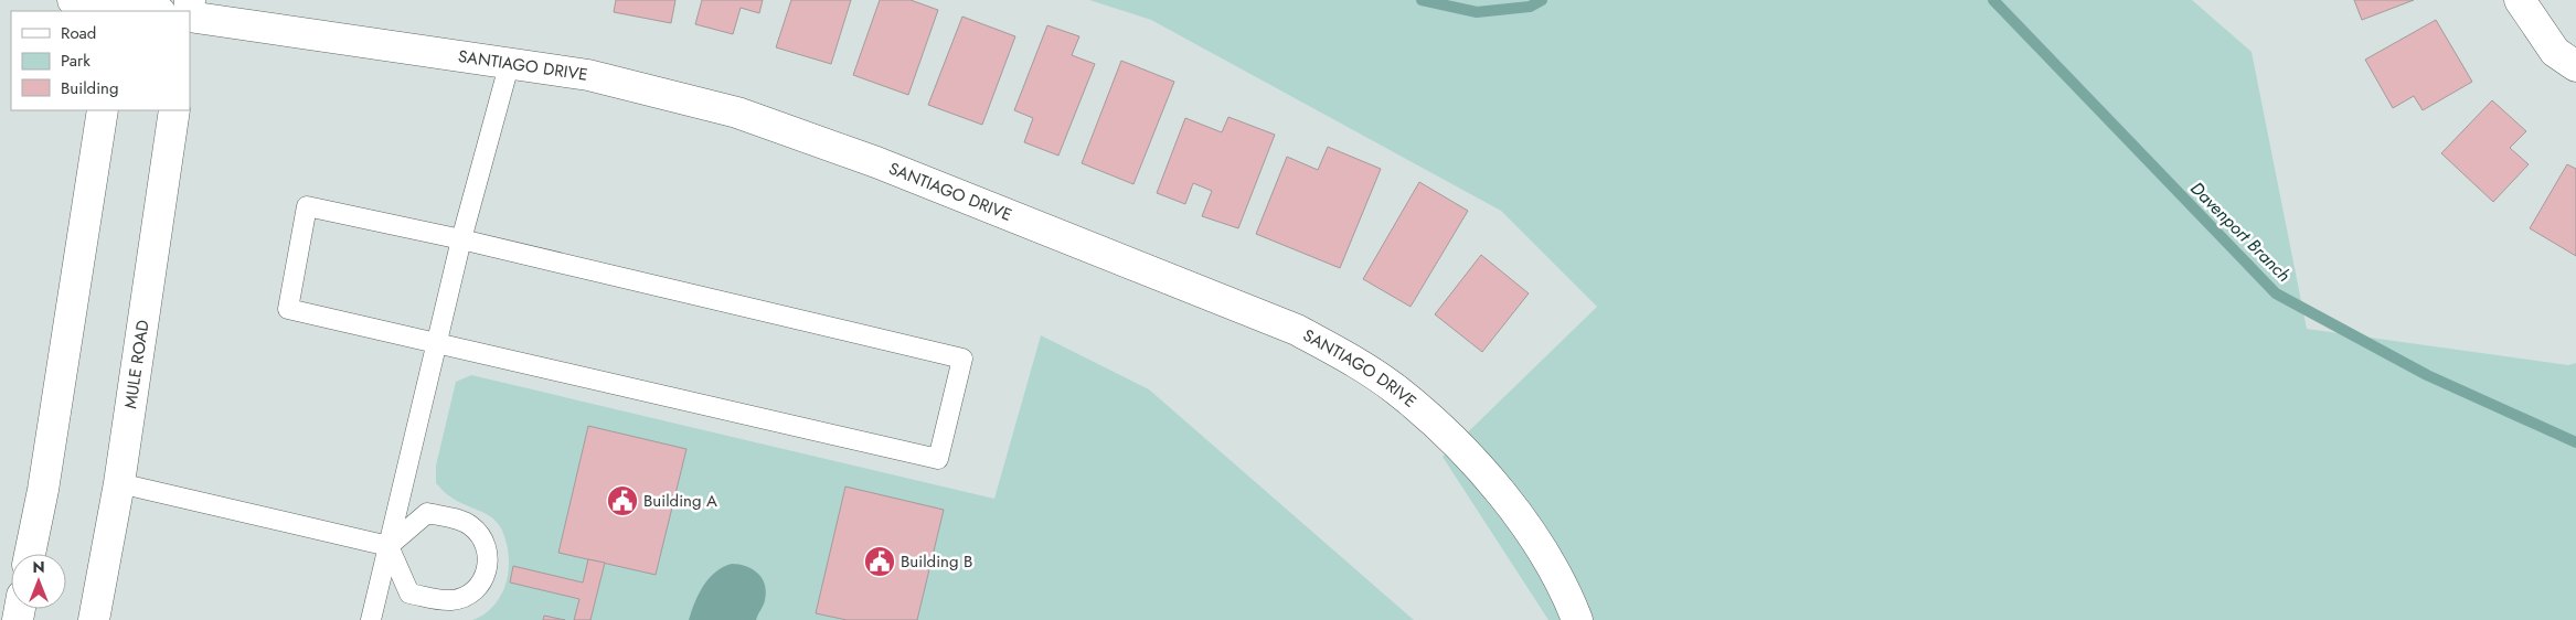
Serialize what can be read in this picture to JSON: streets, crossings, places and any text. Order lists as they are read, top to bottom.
{
  "streets": {
    "street": ["SANTIAGO DRIVE", "MULE ROAD"]
  },
  "water": ["Davenport Branch"],
  "places": {
    "public building": ["Building A", "Building B"]
  },
  "legend": ["Road", "Park", "Building"],
  "north": "top"
}
